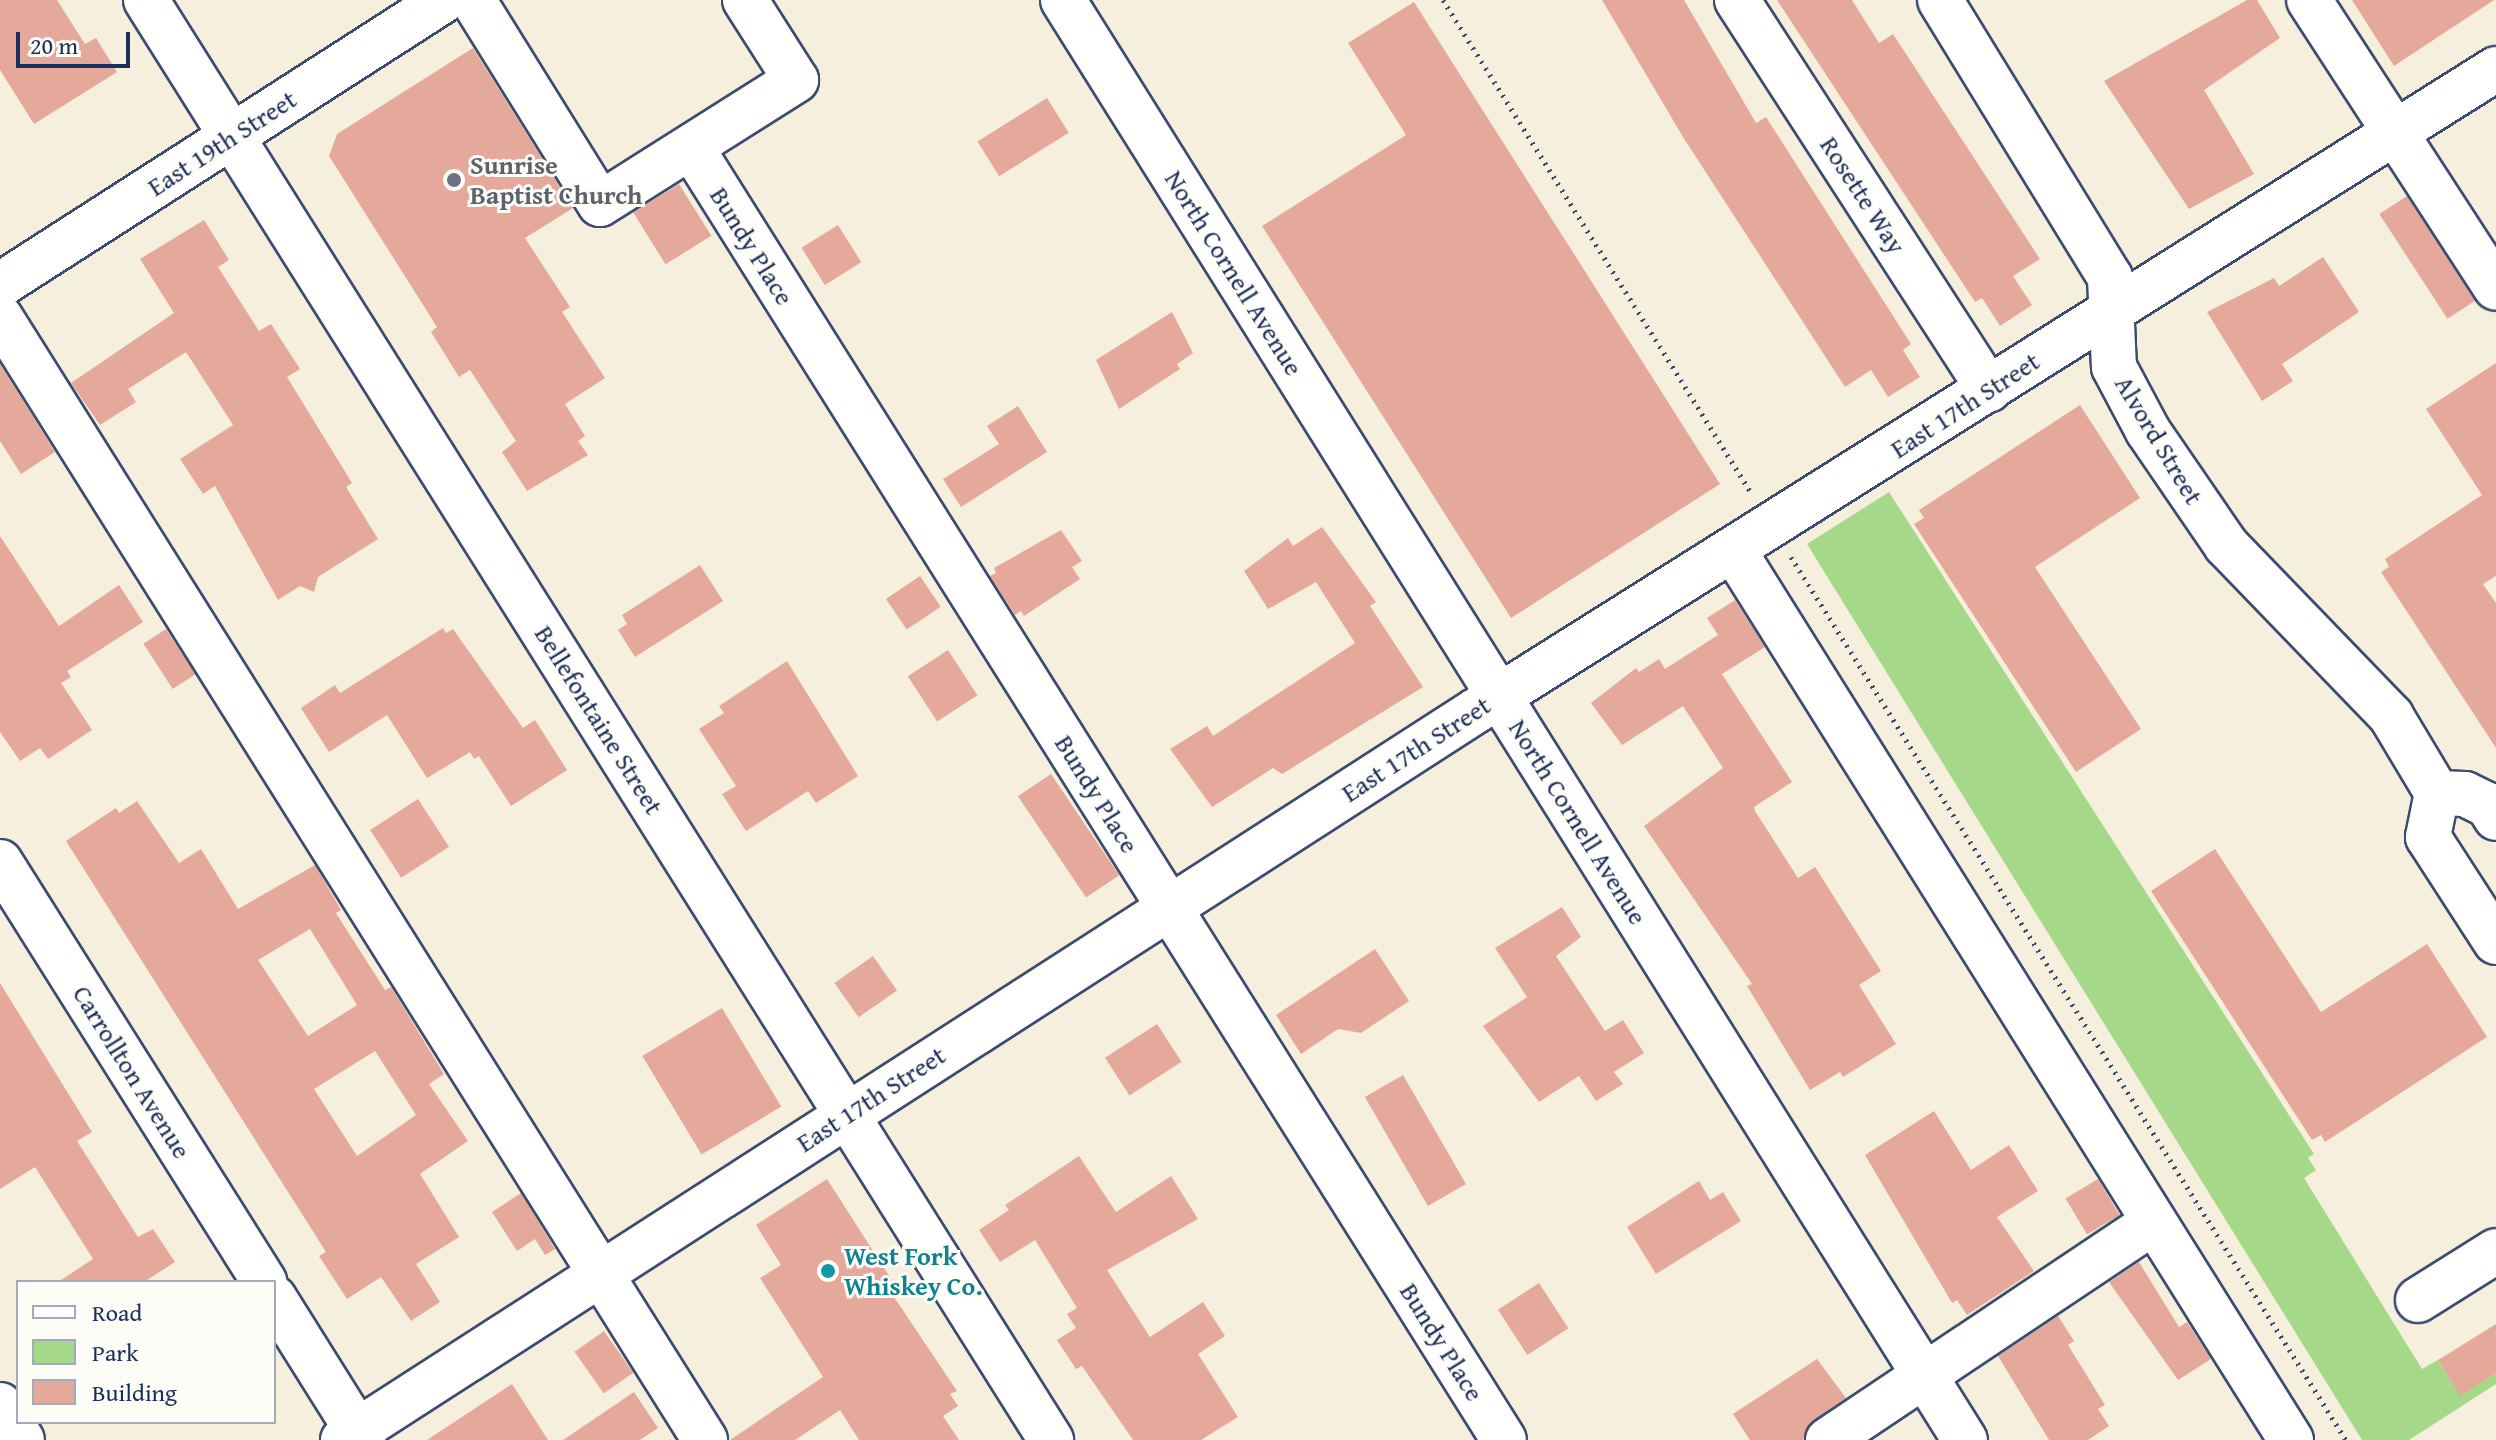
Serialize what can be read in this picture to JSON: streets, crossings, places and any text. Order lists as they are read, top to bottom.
{
  "streets": {
    "street": [
      "East 19th Street",
      "Rosette Way",
      "Bundy Place",
      "North Cornell Avenue",
      "East 17th Street",
      "Alvord Street",
      "Bellefontaine Street",
      "Carrollton Avenue"
    ]
  },
  "crossings": [
    ["East 19th Street", "Bellefontaine Street"],
    ["Rosette Way", "East 17th Street"],
    ["Bundy Place", "East 17th Street"],
    ["North Cornell Avenue", "East 17th Street"],
    ["East 17th Street", "Alvord Street"],
    ["East 17th Street", "Bellefontaine Street"]
  ],
  "places": ["Sunrise Baptist Church", "West Fork Whiskey Co."],
  "legend": ["Road", "Park", "Building"],
  "scale_bar": "20 m"
}
